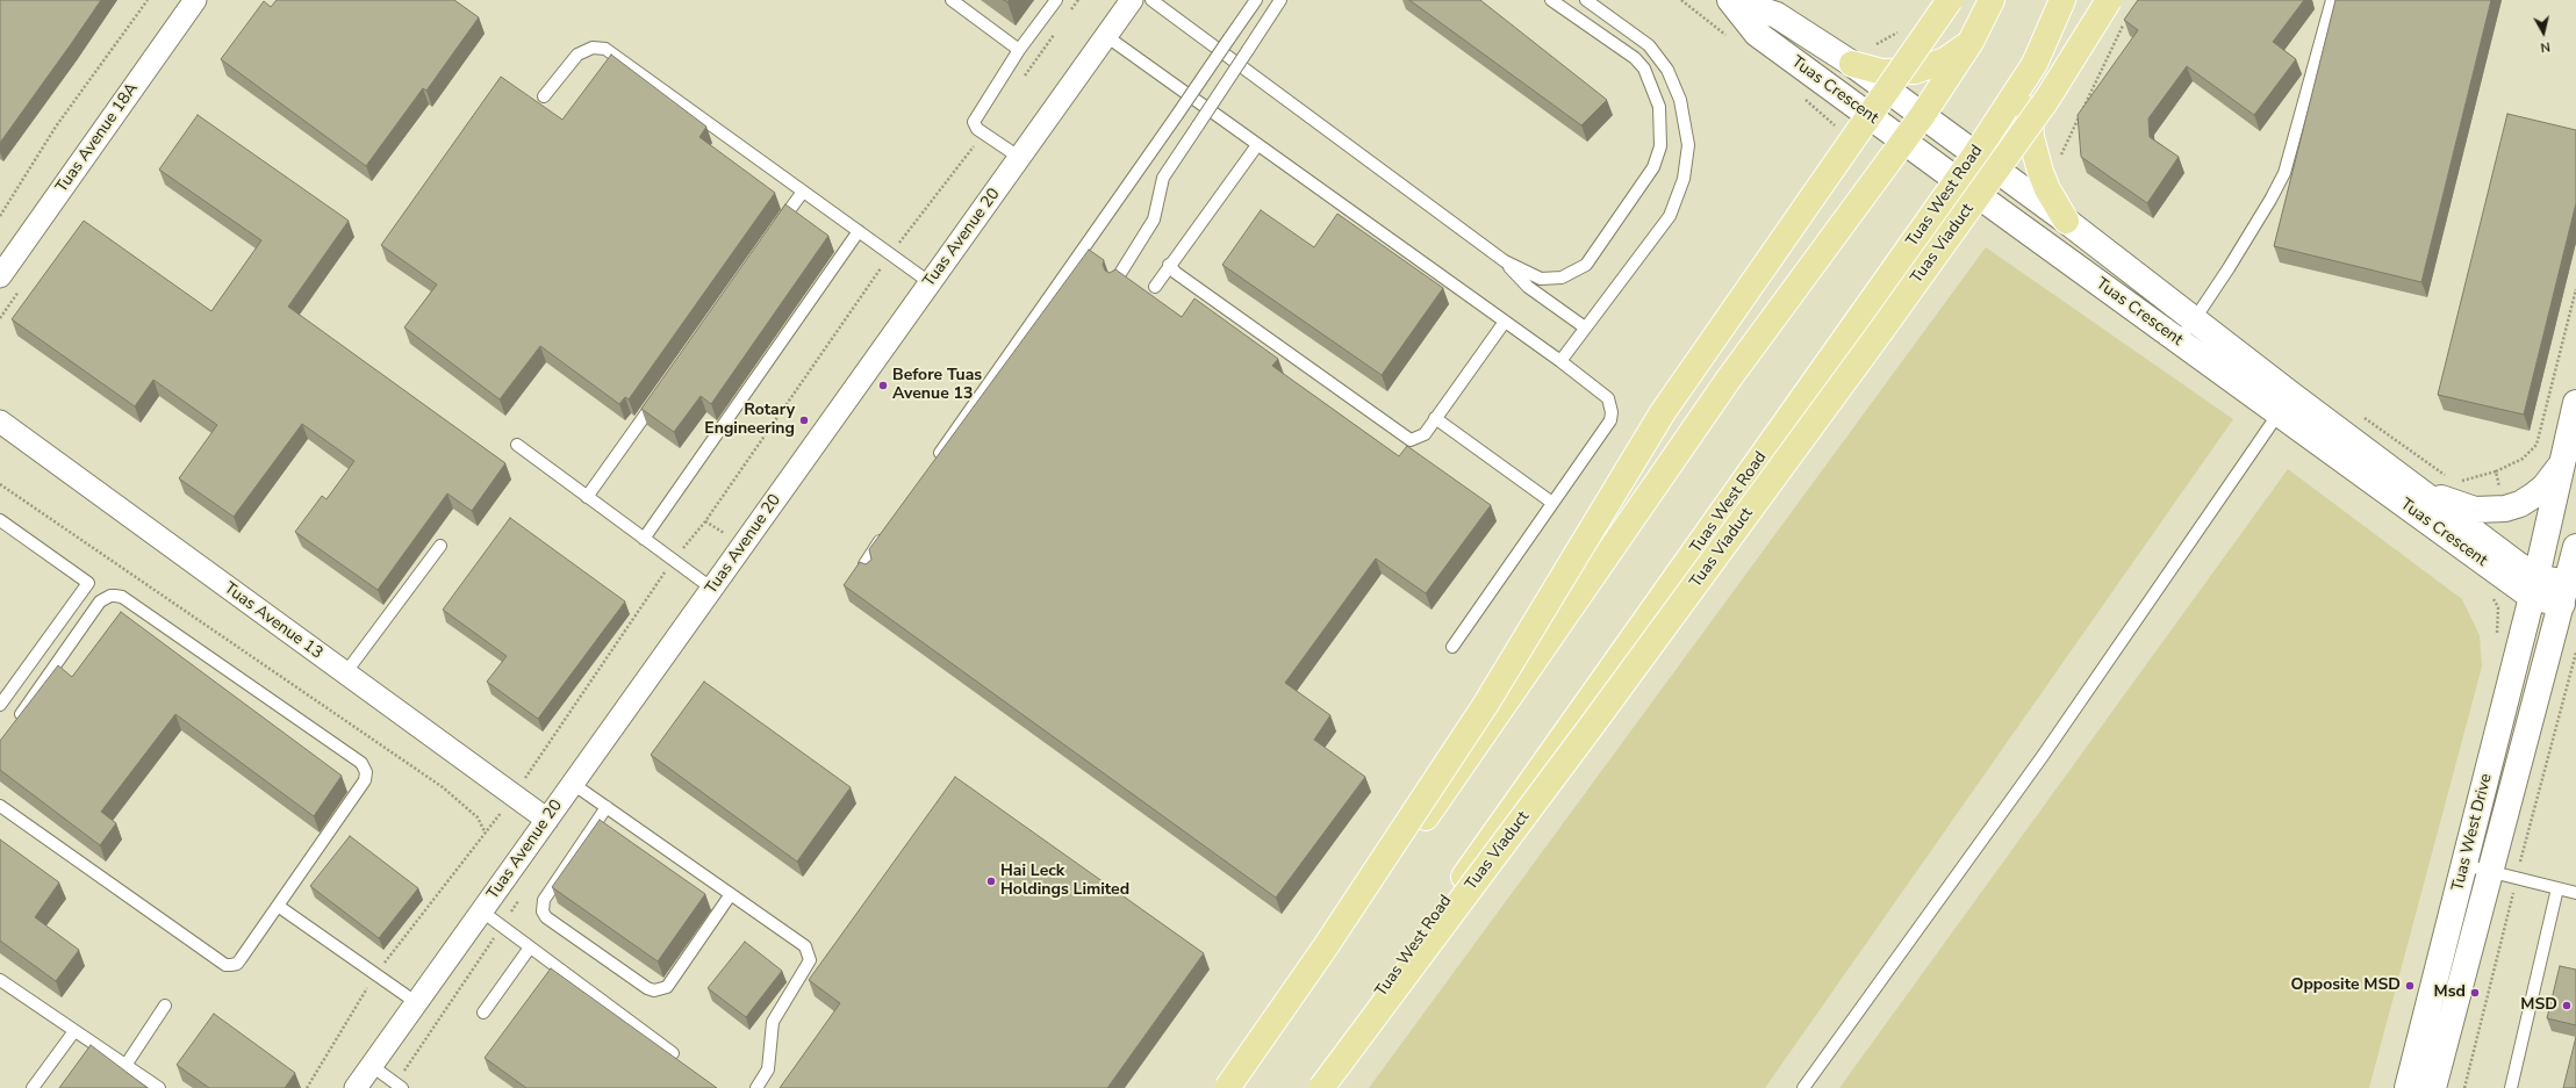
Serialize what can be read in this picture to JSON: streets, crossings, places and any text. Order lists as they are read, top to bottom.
{
  "streets": {
    "main road": ["Tuas West Road", "Tuas Viaduct"],
    "street": [
      "Tuas Crescent",
      "Tuas Avenue 18A",
      "Tuas Avenue 20",
      "Tuas Avenue 13",
      "Tuas West Drive"
    ]
  },
  "crossings": [
    ["Tuas Crescent", "Tuas West Road"],
    ["Tuas Crescent", "Tuas West Drive"],
    ["Tuas Avenue 20", "Tuas Avenue 13"]
  ],
  "places": [
    "Before Tuas Avenue 13",
    "Rotary Engineering",
    "Hai Leck Holdings Limited",
    "Opposite MSD",
    "Msd",
    "MSD"
  ],
  "north": "bottom"
}
